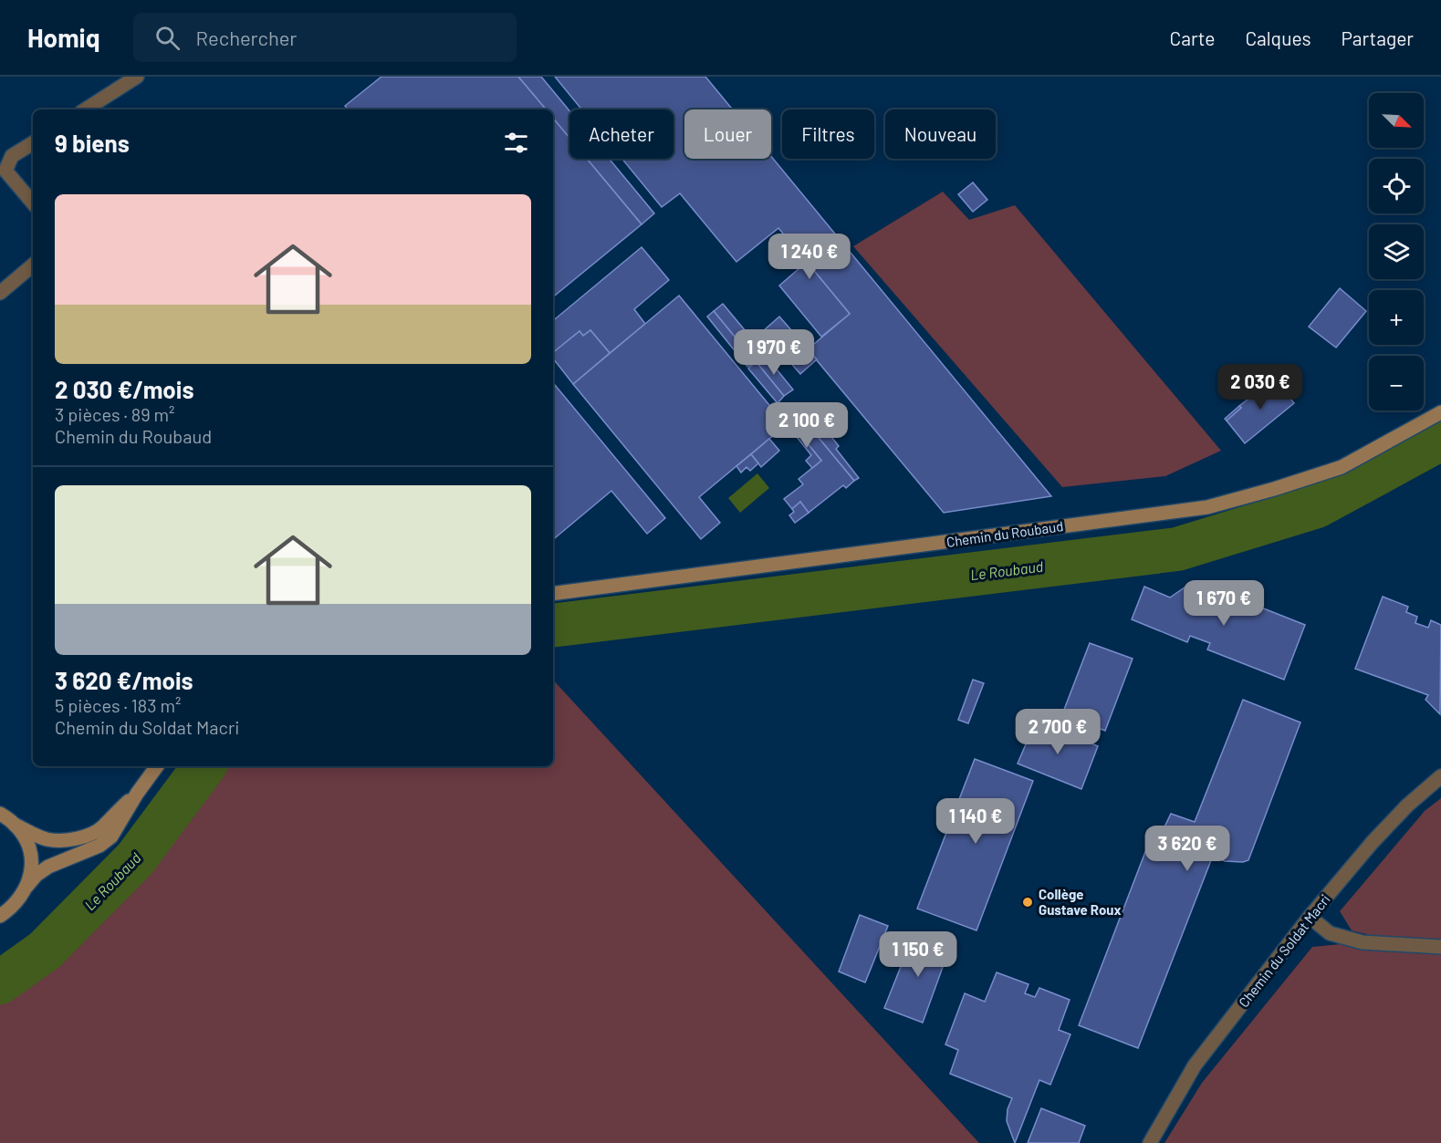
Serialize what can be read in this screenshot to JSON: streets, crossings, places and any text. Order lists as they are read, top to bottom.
{
  "streets": {
    "street": ["Chemin du Roubaud", "Chemin du Soldat Macri"]
  },
  "water": ["Le Roubaud"],
  "places": ["Collège Gustave Roux"],
  "north": "bottom right",
  "page": {
    "header": "Homiq",
    "search": "Rechercher",
    "nav": ["Carte", "Calques", "Partager"],
    "map_buttons": ["+", "−"],
    "chip": [
      "Acheter",
      "Louer",
      "Filtres",
      "Nouveau"
    ],
    "heading": "9 biens",
    "list": [
      {
        "name": "2 030 €/mois",
        "note": "3 pièces · 89 m² · Chemin du Roubaud"
      },
      {
        "name": "3 620 €/mois",
        "note": "5 pièces · 183 m² · Chemin du Soldat Macri"
      }
    ],
    "price": [
      "1 240 €",
      "1 970 €",
      "2 030 €",
      "2 100 €",
      "1 670 €",
      "2 700 €",
      "1 140 €",
      "3 620 €",
      "1 150 €"
    ]
  }
}
